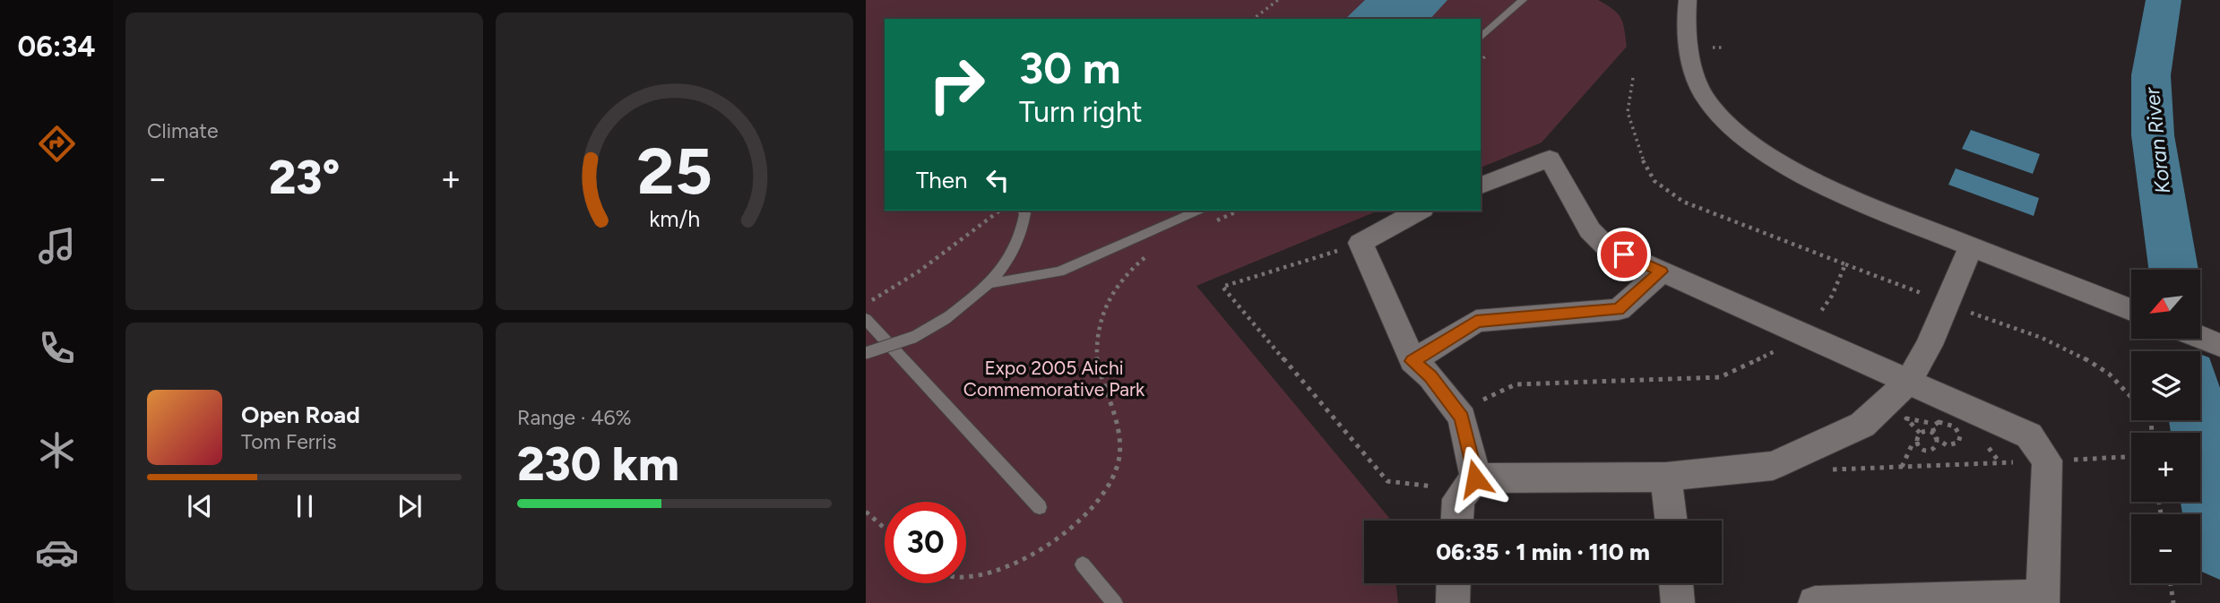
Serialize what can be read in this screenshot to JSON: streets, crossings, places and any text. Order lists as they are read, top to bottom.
{
  "water": ["Koran River"],
  "parks": ["Expo 2005 Aichi Commemorative Park"],
  "north": "bottom left",
  "page": {
    "tabs": "06:34",
    "tile": [
      "Climate",
      ["Range · 46%", "230 km"]
    ],
    "turn": ["30 m", "Turn right"],
    "then": "Then",
    "heat": ["−", "23°", "+"],
    "map_buttons": ["+", "−"],
    "song": ["Open Road", "Tom Ferris"],
    "limit": "30",
    "trip": "06:35 · 1 min · 110 m",
    "gauge": ["25", "km/h"]
  }
}
